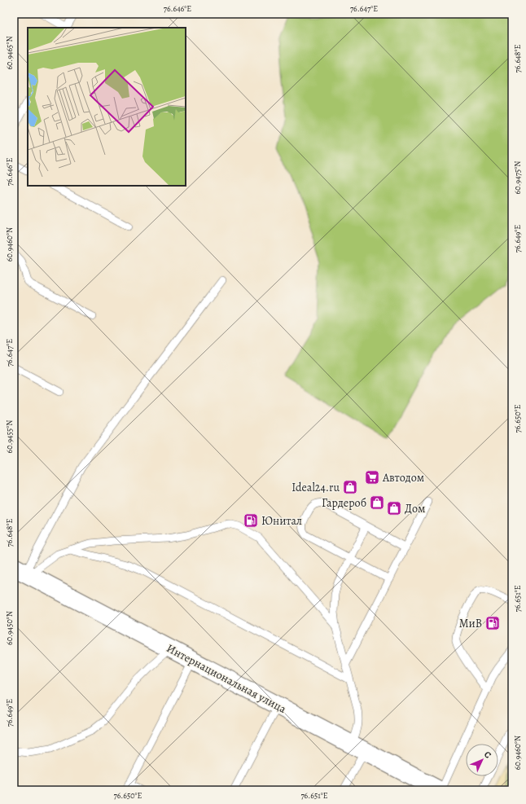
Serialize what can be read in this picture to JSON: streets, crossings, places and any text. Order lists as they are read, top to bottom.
{
  "streets": {
    "main road": ["Интернациональная улица"]
  },
  "places": {
    "supermarket": ["Автодом"],
    "shop": ["Ideal24.ru", "Гардероб", "Дом"],
    "fuel station": ["Юнитал", "МиВ"]
  },
  "north": "top right",
  "coordinates": [
    "76.646°E",
    "76.647°E",
    "60.9465°N",
    "76.648°E",
    "60.9475°N",
    "76.649°E",
    "60.9460°N",
    "76.650°E",
    "60.9455°N",
    "76.651°E",
    "60.9450°N"
  ]
}
